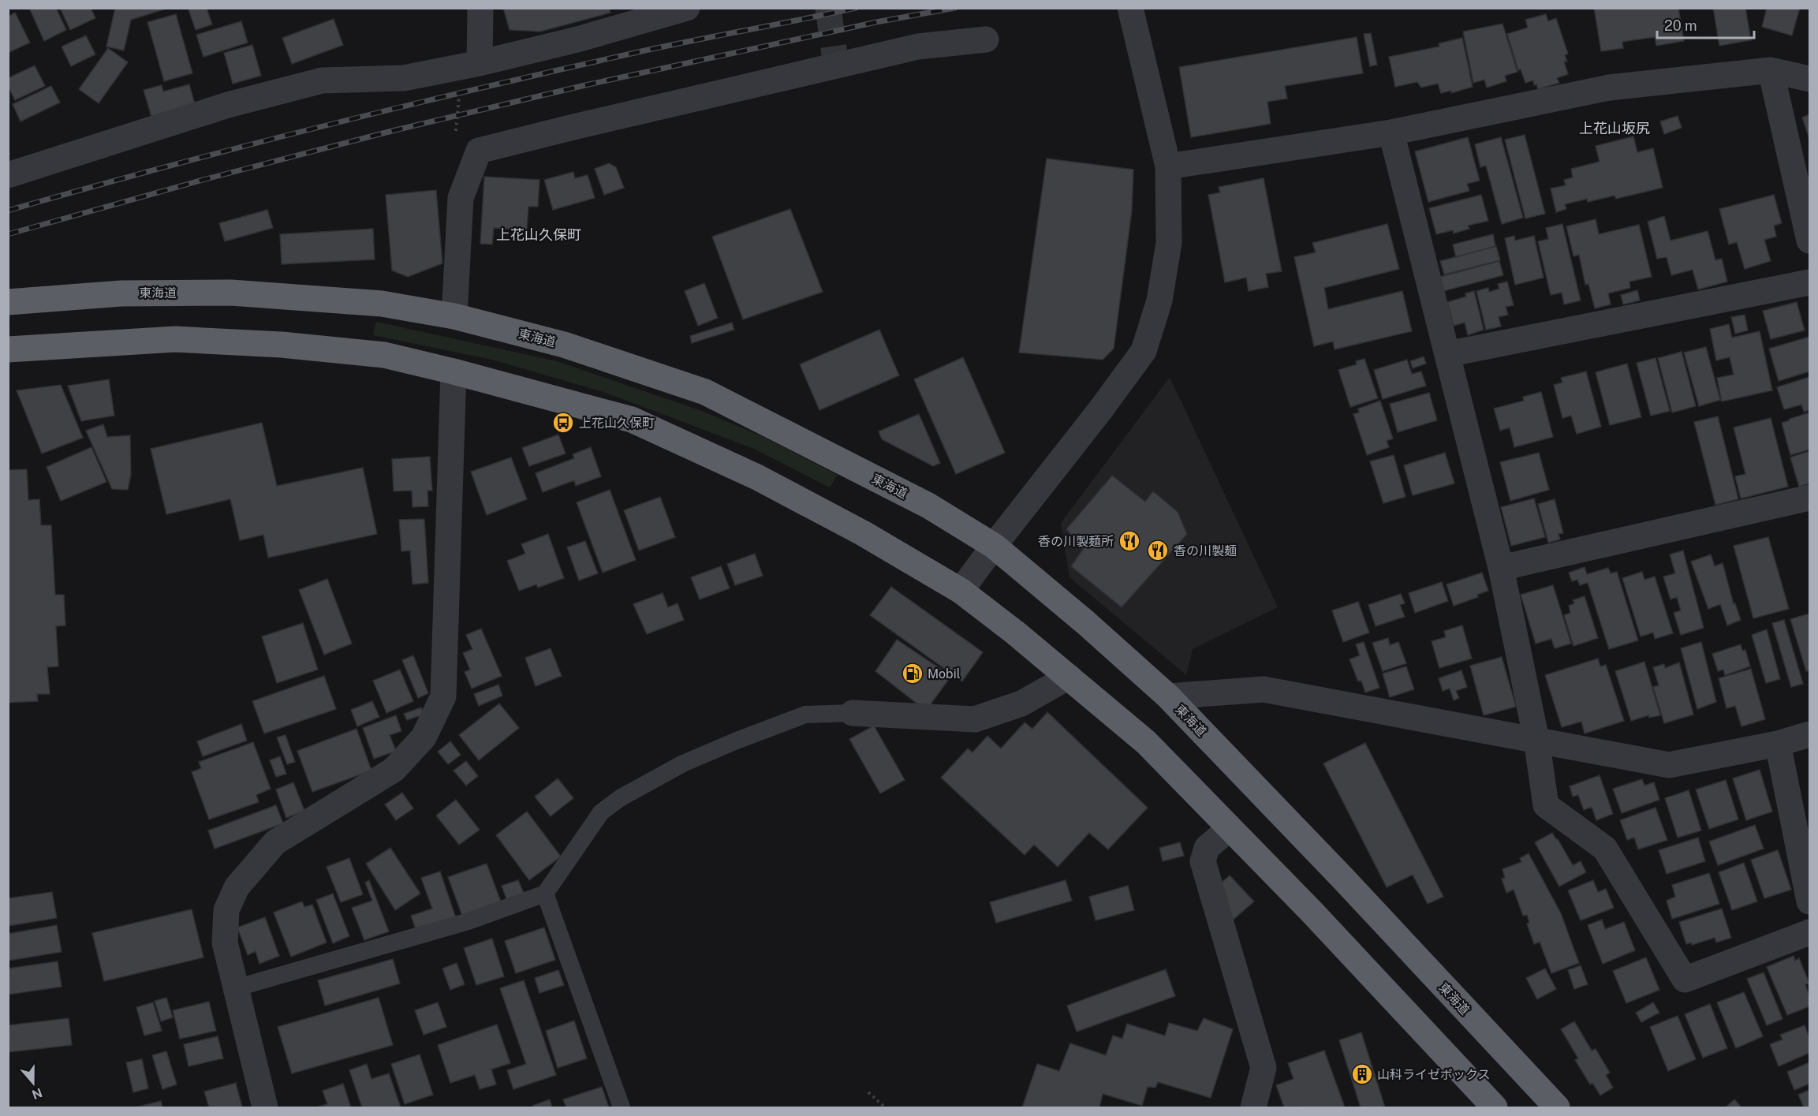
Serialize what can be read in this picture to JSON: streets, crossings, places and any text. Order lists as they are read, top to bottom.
{
  "streets": {
    "highway": ["東海道"]
  },
  "districts": ["上花山坂尻", "上花山久保町"],
  "places": {
    "bus stop": ["上花山久保町"],
    "restaurant": ["香の川製麺所", "香の川製麺"],
    "fuel station": ["Mobil"],
    "building": ["山科ライゼボックス"]
  },
  "scale_bar": "20 m",
  "north": "bottom"
}
